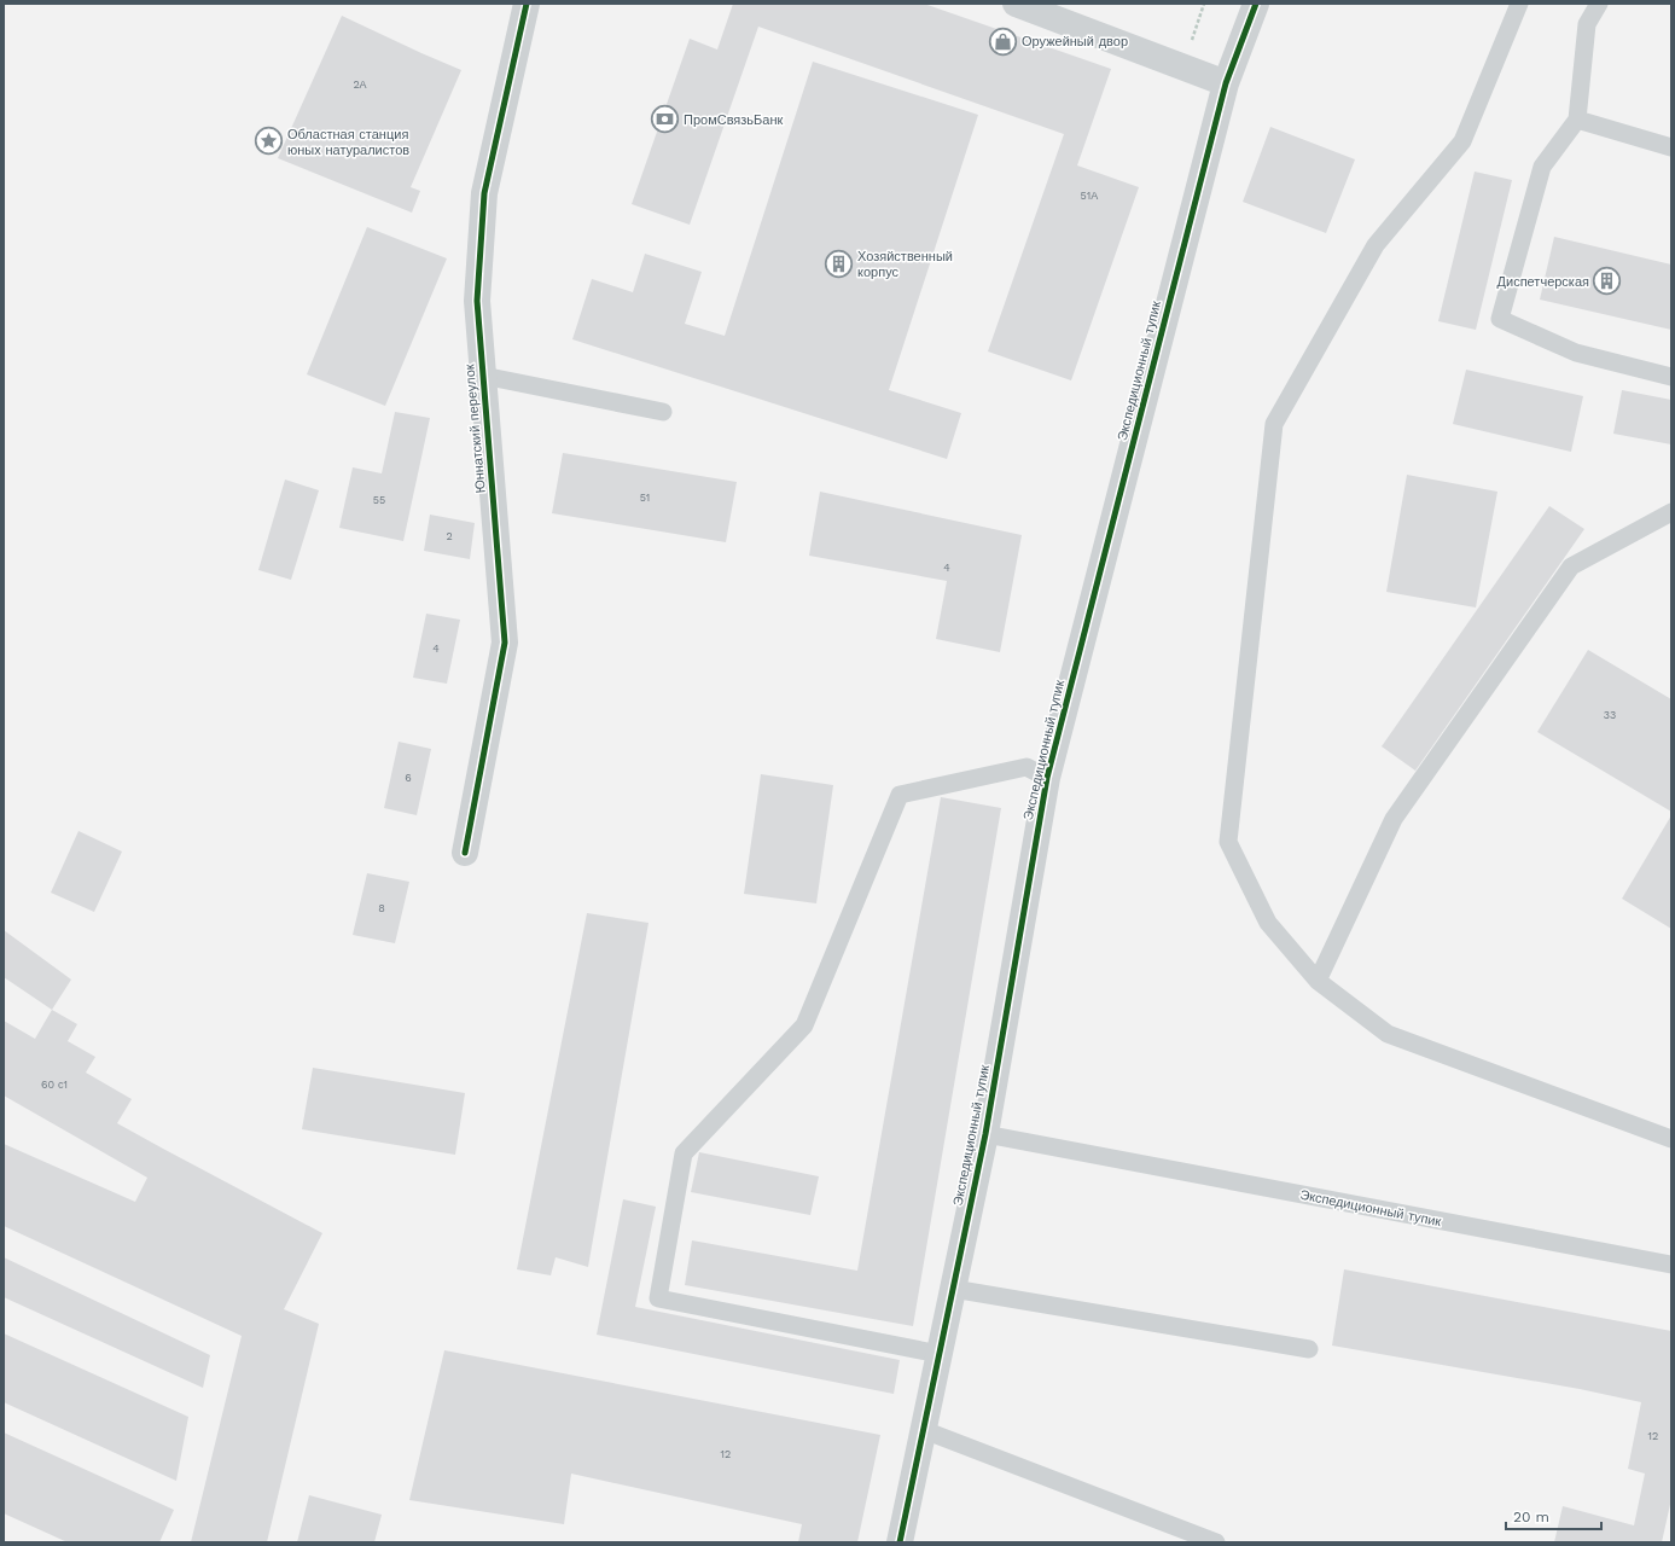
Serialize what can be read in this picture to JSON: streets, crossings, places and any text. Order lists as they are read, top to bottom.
{
  "streets": {
    "street": ["Экспедиционный тупик", "Юннатский переулок"]
  },
  "places": {
    "shop": ["Оружейный двор"],
    "bank": ["ПромСвязьБанк"],
    "place": ["Областная станция юных натуралистов"],
    "building": ["Хозяйственный корпус", "Диспетчерская"]
  },
  "house_numbers": [
    "2А",
    "51А",
    "51",
    "55",
    "2",
    "4",
    "4",
    "33",
    "6",
    "8",
    "60 с1",
    "12",
    "12"
  ],
  "scale_bar": "20 m"
}
